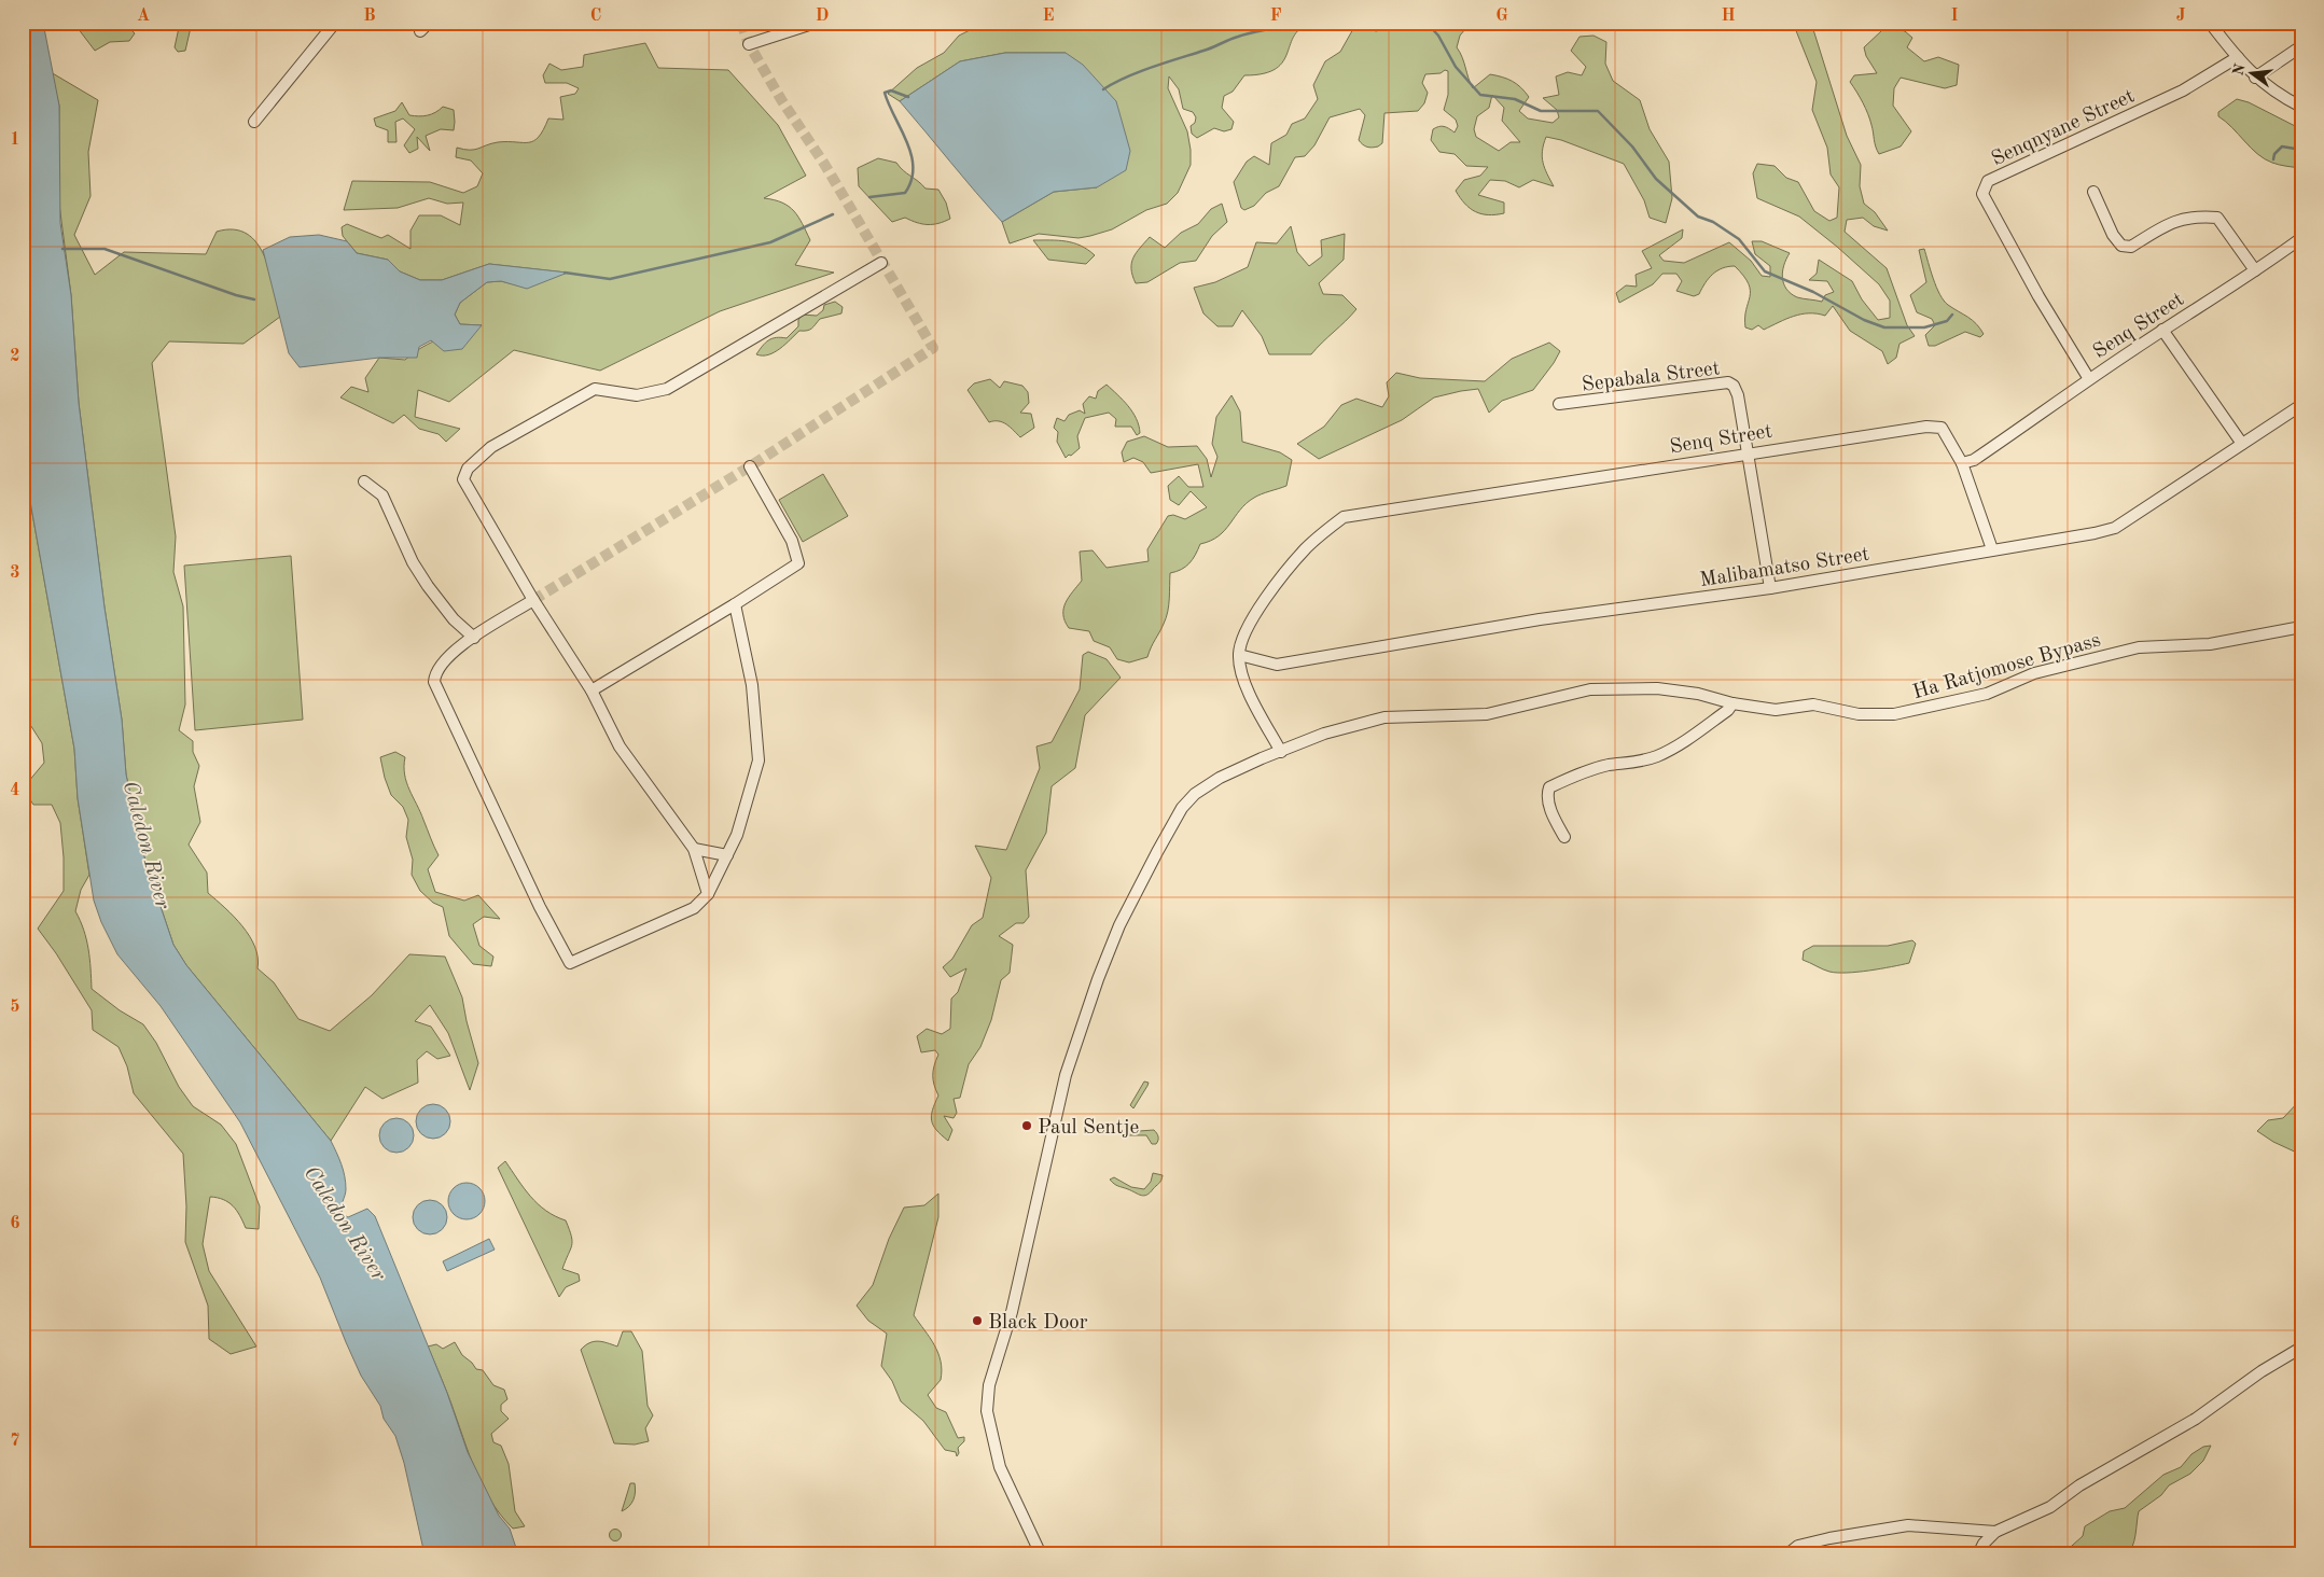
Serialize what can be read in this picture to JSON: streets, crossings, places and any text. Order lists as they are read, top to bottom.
{
  "streets": {
    "street": [
      "Senqnyane Street",
      "Senq Street",
      "Sepabala Street",
      "Malibamatso Street",
      "Ha Ratjomose Bypass"
    ]
  },
  "crossings": [
    ["Senqnyane Street", "Senq Street"],
    ["Senq Street", "Sepabala Street"],
    ["Senq Street", "Malibamatso Street"],
    ["Sepabala Street", "Malibamatso Street"]
  ],
  "water": ["Caledon River"],
  "places": ["Paul Sentje", "Black Door"],
  "north": "left",
  "grid": {
    "columns": [
      "A",
      "B",
      "C",
      "D",
      "E",
      "F",
      "G",
      "H",
      "I",
      "J"
    ],
    "rows": [
      "1",
      "2",
      "3",
      "4",
      "5",
      "6",
      "7"
    ]
  }
}
